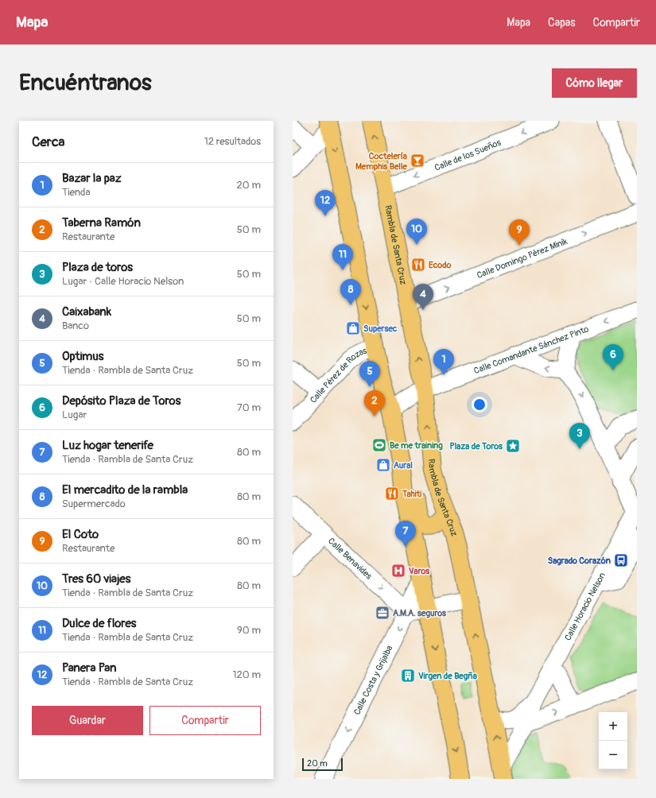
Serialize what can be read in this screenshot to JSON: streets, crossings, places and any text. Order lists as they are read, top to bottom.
{
  "streets": {
    "main road": ["Rambla de Santa Cruz"],
    "street": [
      "Calle de los Sueños",
      "Calle Domingo Pérez Minik",
      "Calle Comandante Sánchez Pinto",
      "Calle Pérez de Rozas",
      "Calle Benavides",
      "Calle Horacio Nelson",
      "Calle Costa y Grijalba"
    ]
  },
  "crossings": [
    ["Calle de los Sueños", "Rambla de Santa Cruz"],
    ["Rambla de Santa Cruz", "Calle Domingo Pérez Minik"],
    ["Rambla de Santa Cruz", "Calle Comandante Sánchez Pinto"],
    ["Calle Benavides", "Calle Costa y Grijalba"]
  ],
  "one_way": [
    "Calle de los Sueños",
    "Calle Domingo Pérez Minik",
    "Calle Benavides",
    "Calle Costa y Grijalba"
  ],
  "places": {
    "bar": ["Coctelería Memphis Belle"],
    "restaurant": ["Ecodo", "Tahiti"],
    "shop": ["Supersec", "Aural"],
    "sports": ["Be me training"],
    "place": ["Plaza de Toros"],
    "bus stop": ["Sagrado Corazón"],
    "hospital": ["Varos"],
    "office": ["A.M.A. seguros"],
    "building": ["Virgen de Begña"]
  },
  "scale_bar": "20 m",
  "page": {
    "header": "Mapa",
    "nav": ["Mapa", "Capas", "Compartir"],
    "buttons": [
      "Cómo llegar",
      ["Guardar", "Compartir"]
    ],
    "title": "Encuéntranos",
    "heading": ["Cerca", "12 resultados"],
    "list": [
      {
        "mark": "1",
        "name": "Bazar la paz",
        "note": "Tienda",
        "value": "20 m"
      },
      {
        "mark": "2",
        "name": "Taberna Ramón",
        "note": "Restaurante",
        "value": "50 m"
      },
      {
        "mark": "3",
        "name": "Plaza de toros",
        "note": "Lugar · Calle Horacio Nelson",
        "value": "50 m"
      },
      {
        "mark": "4",
        "name": "Caixabank",
        "note": "Banco",
        "value": "50 m"
      },
      {
        "mark": "5",
        "name": "Optimus",
        "note": "Tienda · Rambla de Santa Cruz",
        "value": "50 m"
      },
      {
        "mark": "6",
        "name": "Depósito Plaza de Toros",
        "note": "Lugar",
        "value": "70 m"
      },
      {
        "mark": "7",
        "name": "Luz hogar tenerife",
        "note": "Tienda · Rambla de Santa Cruz",
        "value": "80 m"
      },
      {
        "mark": "8",
        "name": "El mercadito de la rambla",
        "note": "Supermercado",
        "value": "80 m"
      },
      {
        "mark": "9",
        "name": "El Coto",
        "note": "Restaurante",
        "value": "80 m"
      },
      {
        "mark": "10",
        "name": "Tres 60 viajes",
        "note": "Tienda · Rambla de Santa Cruz",
        "value": "80 m"
      },
      {
        "mark": "11",
        "name": "Dulce de flores",
        "note": "Tienda · Rambla de Santa Cruz",
        "value": "90 m"
      },
      {
        "mark": "12",
        "name": "Panera Pan",
        "note": "Tienda · Rambla de Santa Cruz",
        "value": "120 m"
      }
    ],
    "pins": [
      "12",
      "10",
      "9",
      "11",
      "8",
      "4",
      "6",
      "1",
      "5",
      "2",
      "3",
      "7"
    ],
    "map_buttons": ["+", "−"],
    "scale": "20 m"
  }
}
